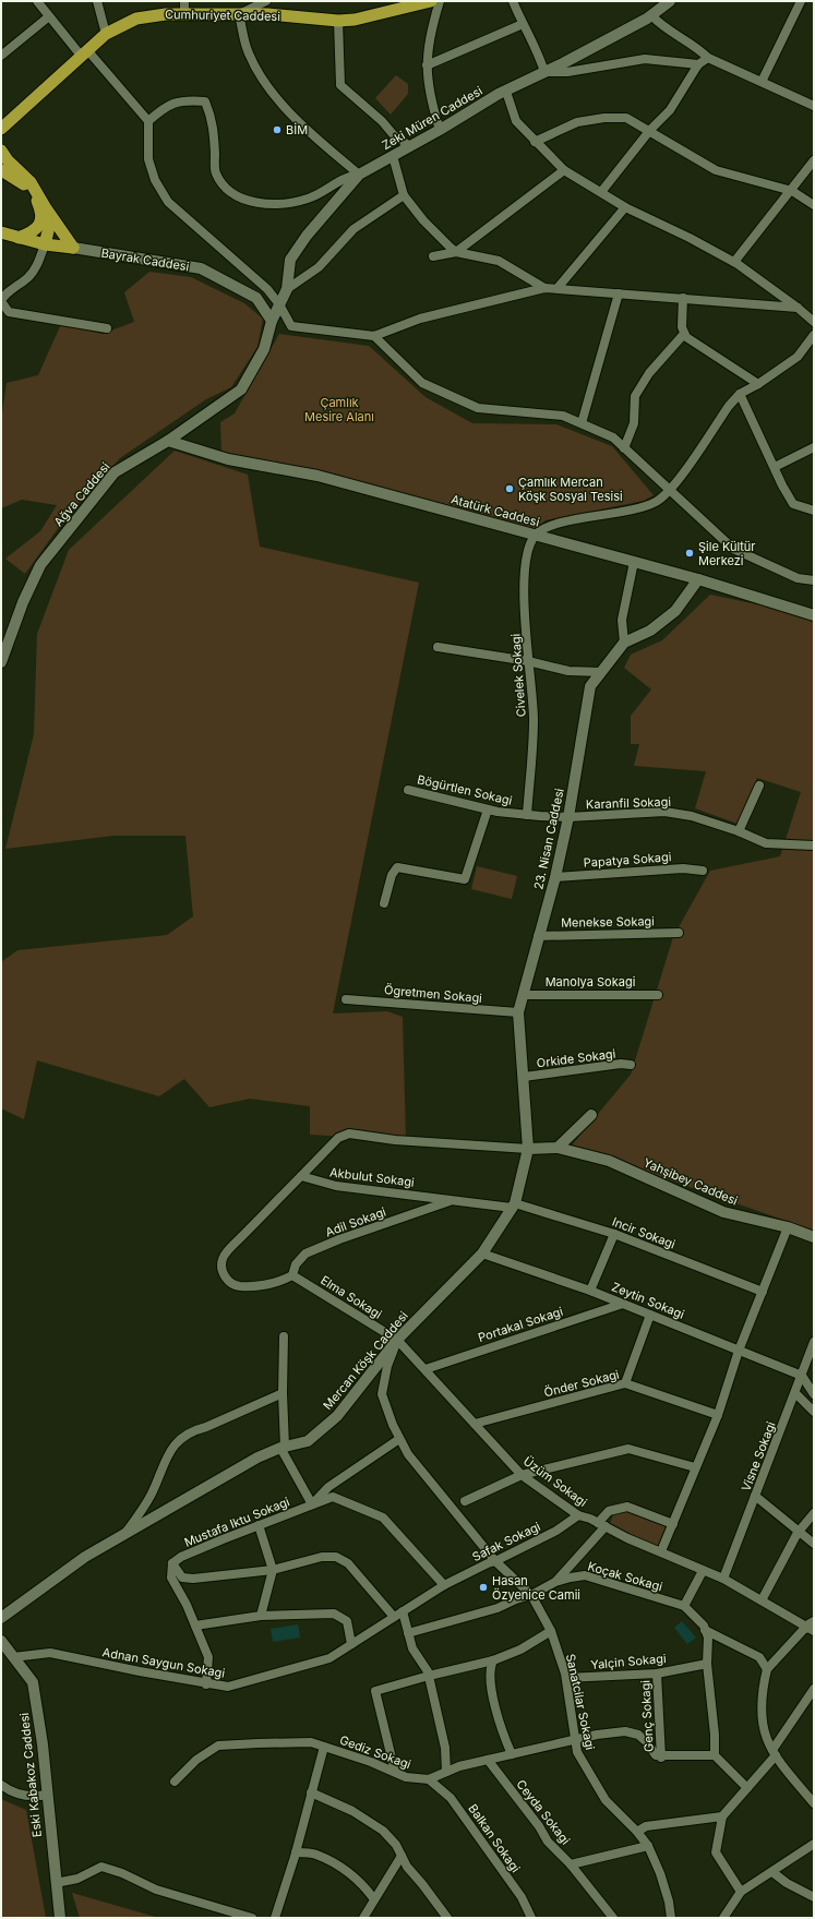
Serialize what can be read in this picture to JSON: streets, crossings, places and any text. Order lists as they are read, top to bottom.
{
  "streets": {
    "main road": ["Cumhuriyet Caddesi", "Bayrak Caddesi"],
    "street": [
      "Zeki Müren Caddesi",
      "Ağva Caddesi",
      "Atatürk Caddesi",
      "Civelek Sokagi",
      "Bögürtlen Sokagi",
      "Karanfil Sokagi",
      "23. Nisan Caddesi",
      "Papatya Sokagi",
      "Menekse Sokagi",
      "Manolya Sokagi",
      "Ögretmen Sokagi",
      "Orkide Sokagi",
      "Akbulut Sokagi",
      "Yahşibey Caddesi",
      "Adil Sokagi",
      "Incir Sokagi",
      "Elma Sokagi",
      "Zeytin Sokagi",
      "Portakal Sokagi",
      "Mercan Köşk Caddesi",
      "Önder Sokagi",
      "Visne Sokagi",
      "Üzüm Sokagi",
      "Mustafa Iktu Sokagi",
      "Safak Sokagi",
      "Koçak Sokagi",
      "Yalçin Sokagi",
      "Adnan Saygun Sokagi",
      "Sanatcilar Sokagi",
      "Genç Sokagi",
      "Gediz Sokagi",
      "Eski Kabakoz Caddesi",
      "Ceyda Sokagi",
      "Balkan Sokagi"
    ]
  },
  "crossings": [
    ["Zeki Müren Caddesi", "Bayrak Caddesi"],
    ["Zeki Müren Caddesi", "Ağva Caddesi"],
    ["Bayrak Caddesi", "Ağva Caddesi"],
    ["Ağva Caddesi", "Atatürk Caddesi"],
    ["Atatürk Caddesi", "Civelek Sokagi"],
    ["Atatürk Caddesi", "23. Nisan Caddesi"],
    ["Civelek Sokagi", "Bögürtlen Sokagi"],
    ["Bögürtlen Sokagi", "Karanfil Sokagi"],
    ["Bögürtlen Sokagi", "23. Nisan Caddesi"],
    ["Karanfil Sokagi", "23. Nisan Caddesi"],
    ["23. Nisan Caddesi", "Papatya Sokagi"],
    ["23. Nisan Caddesi", "Menekse Sokagi"],
    ["23. Nisan Caddesi", "Manolya Sokagi"],
    ["23. Nisan Caddesi", "Ögretmen Sokagi"],
    ["23. Nisan Caddesi", "Orkide Sokagi"],
    ["23. Nisan Caddesi", "Mercan Köşk Caddesi"],
    ["Akbulut Sokagi", "Adil Sokagi"],
    ["Akbulut Sokagi", "Incir Sokagi"],
    ["Akbulut Sokagi", "Mercan Köşk Caddesi"],
    ["Adil Sokagi", "Elma Sokagi"],
    ["Incir Sokagi", "Mercan Köşk Caddesi"],
    ["Elma Sokagi", "Mercan Köşk Caddesi"],
    ["Elma Sokagi", "Üzüm Sokagi"],
    ["Elma Sokagi", "Sanatcilar Sokagi"],
    ["Zeytin Sokagi", "Portakal Sokagi"],
    ["Zeytin Sokagi", "Mercan Köşk Caddesi"],
    ["Zeytin Sokagi", "Visne Sokagi"],
    ["Portakal Sokagi", "Üzüm Sokagi"],
    ["Mercan Köşk Caddesi", "Üzüm Sokagi"],
    ["Mercan Köşk Caddesi", "Sanatcilar Sokagi"],
    ["Önder Sokagi", "Üzüm Sokagi"],
    ["Visne Sokagi", "Üzüm Sokagi"],
    ["Üzüm Sokagi", "Safak Sokagi"],
    ["Üzüm Sokagi", "Sanatcilar Sokagi"],
    ["Mustafa Iktu Sokagi", "Safak Sokagi"],
    ["Mustafa Iktu Sokagi", "Adnan Saygun Sokagi"],
    ["Mustafa Iktu Sokagi", "Sanatcilar Sokagi"],
    ["Safak Sokagi", "Adnan Saygun Sokagi"],
    ["Safak Sokagi", "Sanatcilar Sokagi"],
    ["Koçak Sokagi", "Sanatcilar Sokagi"],
    ["Yalçin Sokagi", "Sanatcilar Sokagi"],
    ["Yalçin Sokagi", "Genç Sokagi"],
    ["Adnan Saygun Sokagi", "Eski Kabakoz Caddesi"],
    ["Sanatcilar Sokagi", "Gediz Sokagi"],
    ["Genç Sokagi", "Gediz Sokagi"],
    ["Gediz Sokagi", "Ceyda Sokagi"],
    ["Gediz Sokagi", "Balkan Sokagi"]
  ],
  "parks": ["Çamlık Mesire Alanı"],
  "places": [
    "BİM",
    "Çamlık Mercan Köşk Sosyal Tesisi",
    "Şile Kültür Merkezi",
    "Hasan Özyenice Camii"
  ]
}
